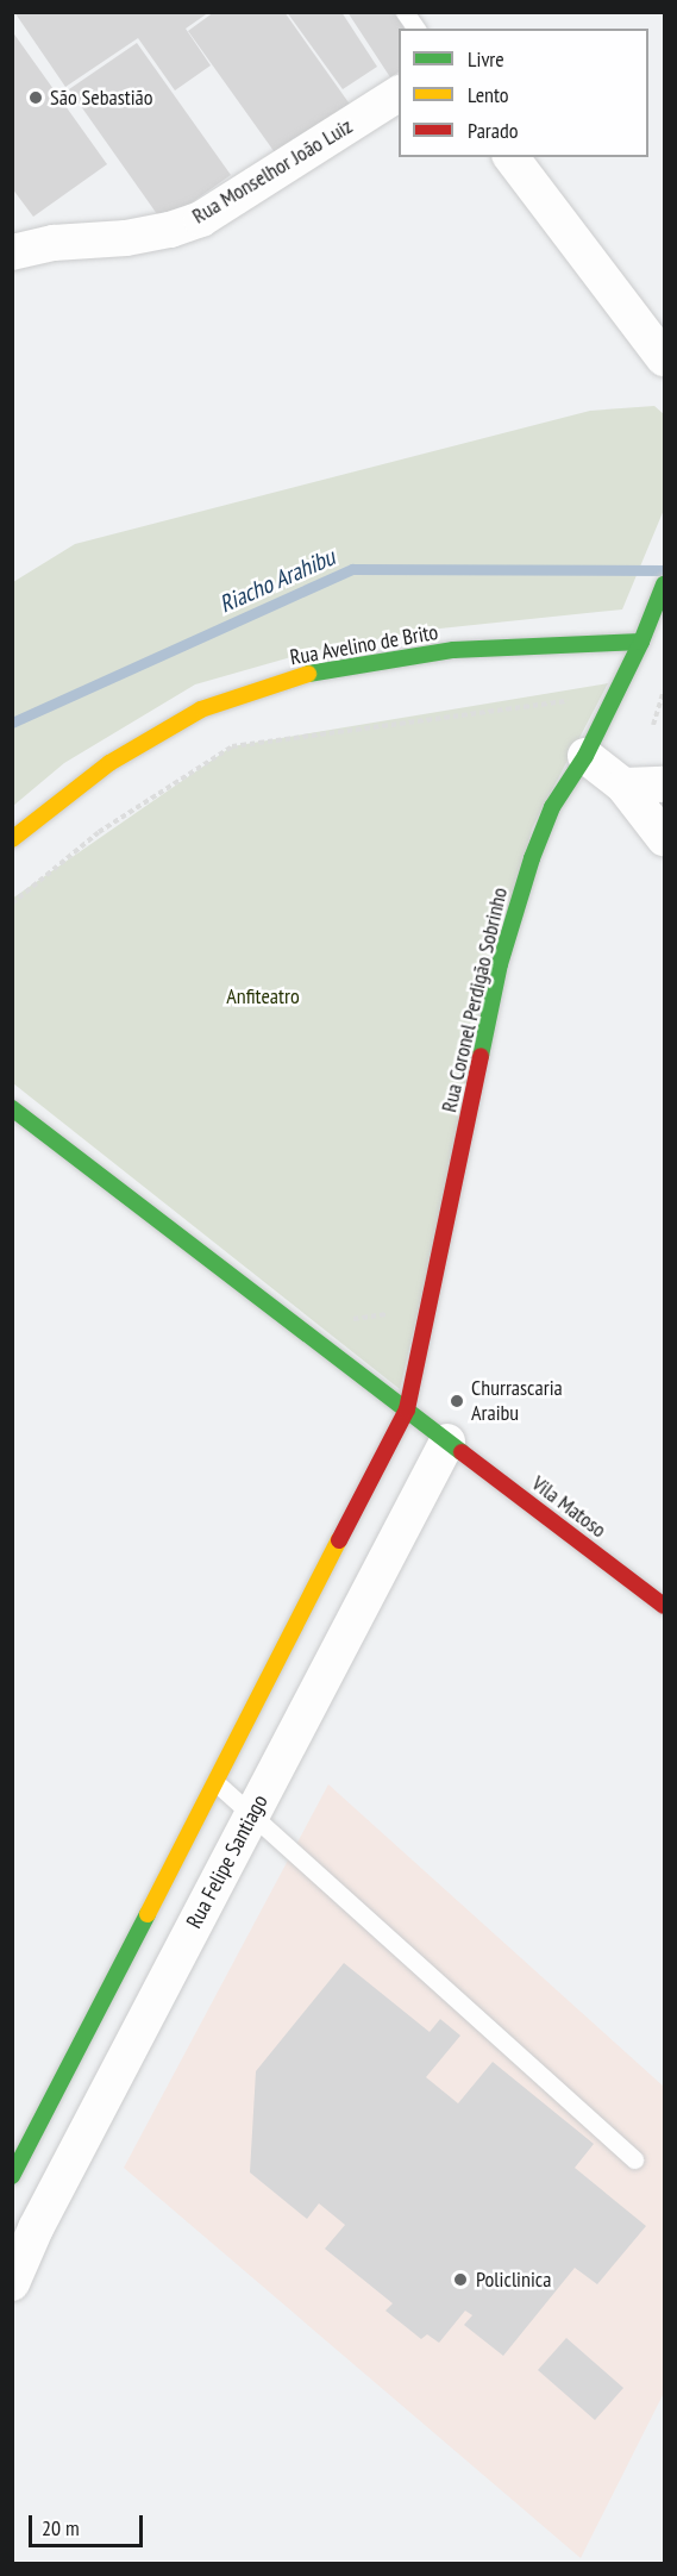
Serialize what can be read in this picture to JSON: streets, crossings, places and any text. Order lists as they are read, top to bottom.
{
  "streets": {
    "street": [
      "Rua Monselhor João Luiz",
      "Rua Avelino de Brito",
      "Rua Coronel Perdigão Sobrinho",
      "Vila Matoso",
      "Rua Felipe Santiago"
    ]
  },
  "crossings": [
    ["Rua Avelino de Brito", "Rua Coronel Perdigão Sobrinho"],
    ["Rua Coronel Perdigão Sobrinho", "Vila Matoso"],
    ["Vila Matoso", "Rua Felipe Santiago"]
  ],
  "water": ["Riacho Arahibu"],
  "parks": ["Anfiteatro"],
  "places": ["São Sebastião", "Churrascaria Araibu", "Policlinica"],
  "legend": ["Livre", "Lento", "Parado"],
  "scale_bar": "20 m"
}
